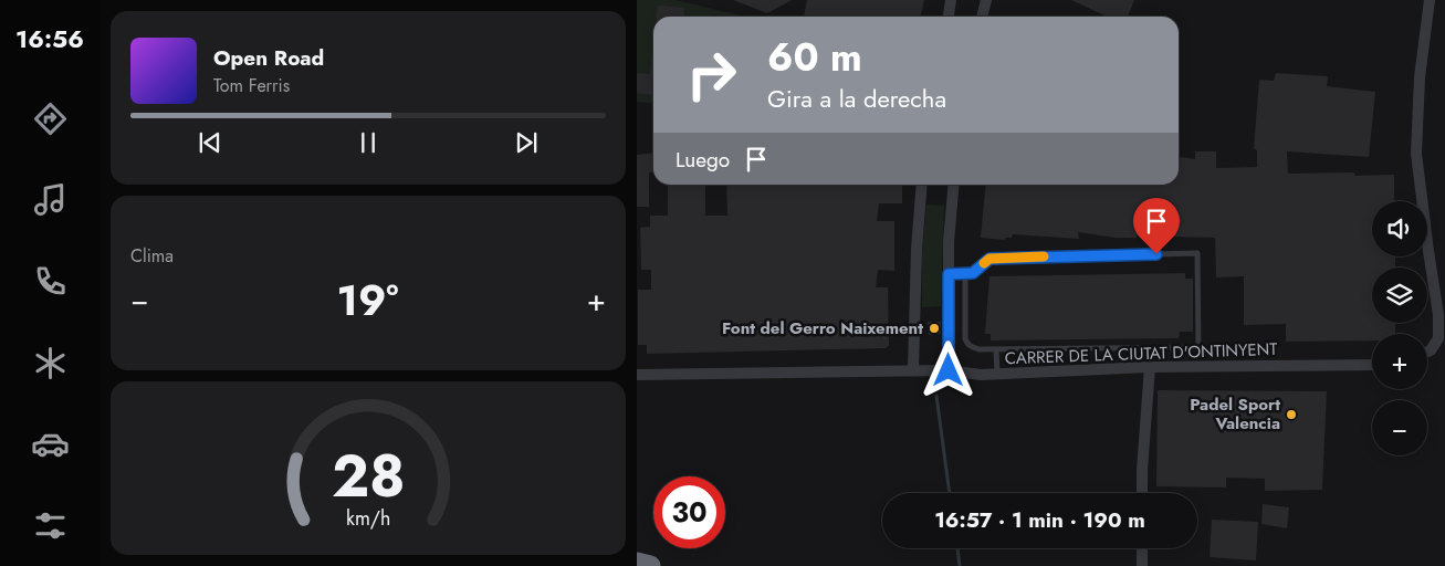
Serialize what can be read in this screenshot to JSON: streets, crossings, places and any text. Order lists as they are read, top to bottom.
{
  "streets": {
    "street": ["CARRER DE LA CIUTAT D'ONTINYENT"]
  },
  "places": ["Font del Gerro Naixement", "Padel Sport Valencia"],
  "page": {
    "tabs": "16:56",
    "turn": ["60 m", "Gira a la derecha"],
    "song": ["Open Road", "Tom Ferris"],
    "then": "Luego",
    "tile": "Clima",
    "map_buttons": ["+", "−"],
    "heat": ["−", "19°", "+"],
    "limit": "30",
    "trip": "16:57 · 1 min · 190 m",
    "gauge": ["28", "km/h"]
  }
}
